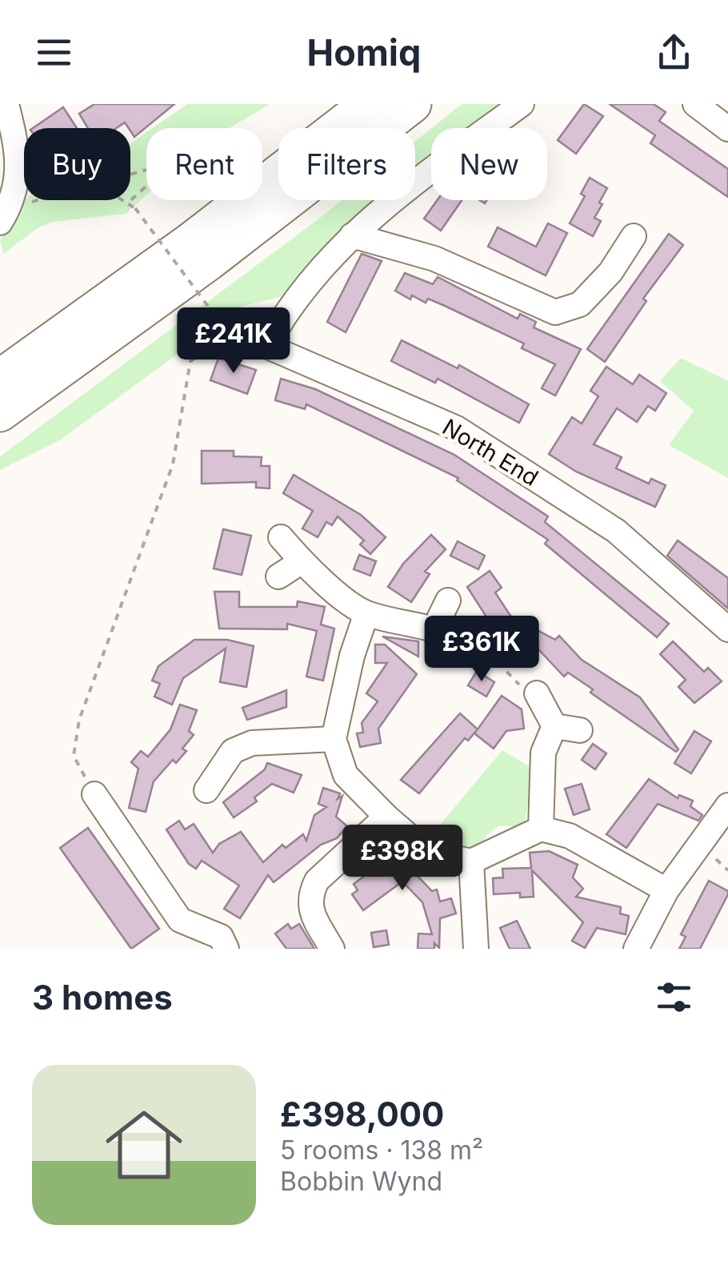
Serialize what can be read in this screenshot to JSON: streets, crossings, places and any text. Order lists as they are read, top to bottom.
{
  "streets": {
    "street": ["North End"]
  },
  "page": {
    "header": "Homiq",
    "chip": [
      "Buy",
      "Rent",
      "Filters",
      "New"
    ],
    "price": ["£241K", "£361K", "£398K"],
    "heading": "3 homes",
    "list": [
      {
        "name": "£398,000",
        "note": "5 rooms · 138 m² · Bobbin Wynd"
      }
    ]
  }
}
